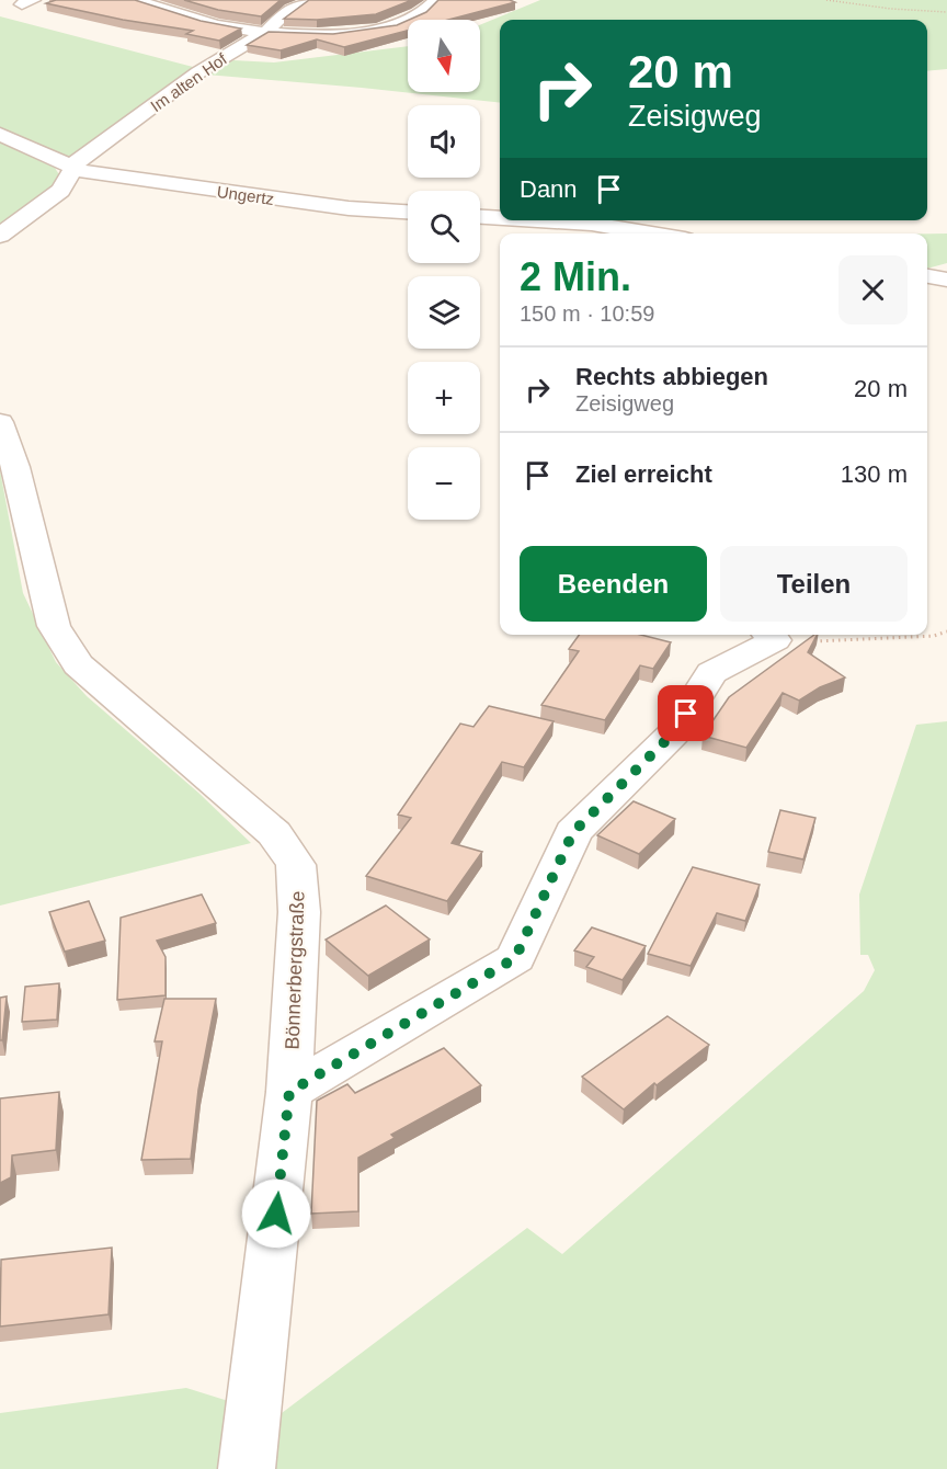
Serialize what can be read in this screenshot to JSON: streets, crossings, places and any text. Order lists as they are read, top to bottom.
{
  "streets": {
    "street": ["Im alten Hof", "Ungertz", "Bönnerbergstraße"]
  },
  "crossings": [
    ["Im alten Hof", "Ungertz"]
  ],
  "north": "bottom",
  "page": {
    "map_buttons": ["+", "−"],
    "turn": ["20 m", "Zeisigweg"],
    "then": "Dann",
    "heading": ["2 Min.", "150 m · 10:59"],
    "list": [
      {
        "name": "Rechts abbiegen",
        "note": "Zeisigweg",
        "value": "20 m"
      },
      {
        "name": "Ziel erreicht",
        "value": "130 m"
      }
    ],
    "buttons": ["Beenden", "Teilen"]
  }
}
